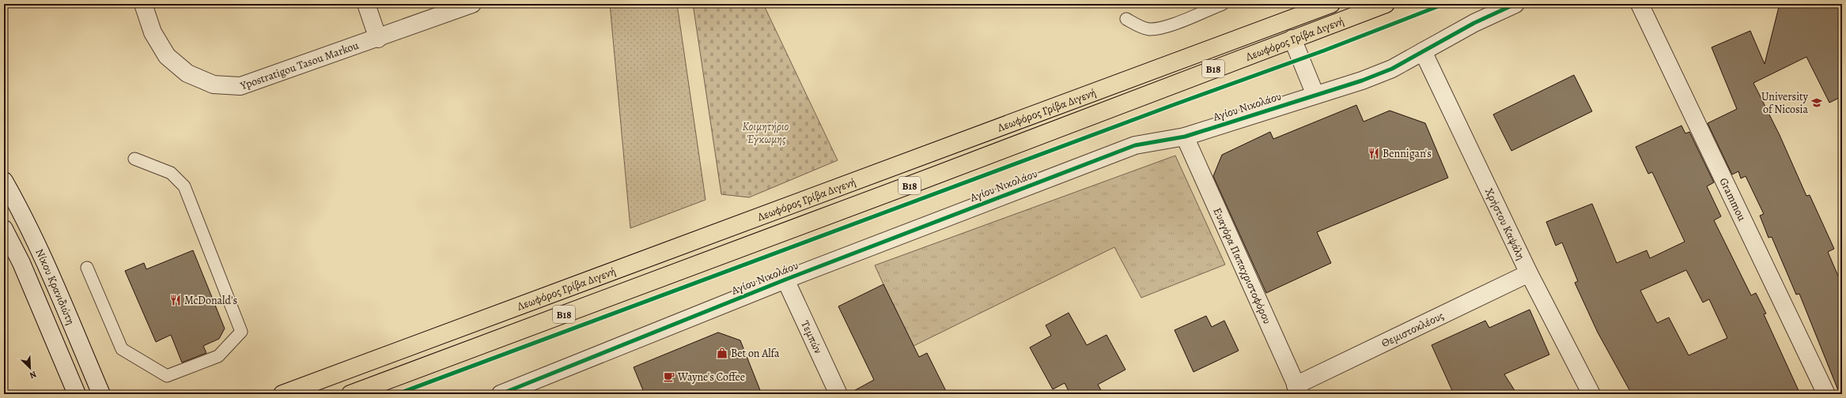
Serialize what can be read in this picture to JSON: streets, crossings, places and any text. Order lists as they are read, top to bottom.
{
  "streets": {
    "main road": ["Λεωφόρος Γρίβα Διγενή", "B18"],
    "street": [
      "Ypostratigou Tasou Markou",
      "Αγίου Νικολάου",
      "Grammou",
      "Χρήστου Καψάλη",
      "Ευαγόρα Παπαχριστοφόρου",
      "Νίκου Κρανιδιώτη",
      "Θεμιστοκλέους",
      "Τεμπών"
    ]
  },
  "crossings": [
    ["Αγίου Νικολάου", "Χρήστου Καψάλη"],
    ["Αγίου Νικολάου", "Ευαγόρα Παπαχριστοφόρου"],
    ["Αγίου Νικολάου", "Τεμπών"],
    ["Χρήστου Καψάλη", "Θεμιστοκλέους"],
    ["Ευαγόρα Παπαχριστοφόρου", "Θεμιστοκλέους"]
  ],
  "parks": ["Κοιμητήριο Έγκωμης"],
  "places": {
    "school or university": ["University of Nicosia"],
    "restaurant": ["Bennigan's", "McDonald's"],
    "shop": ["Bet on Alfa"],
    "cafe": ["Wayne's Coffee"]
  },
  "north": "bottom right"
}
